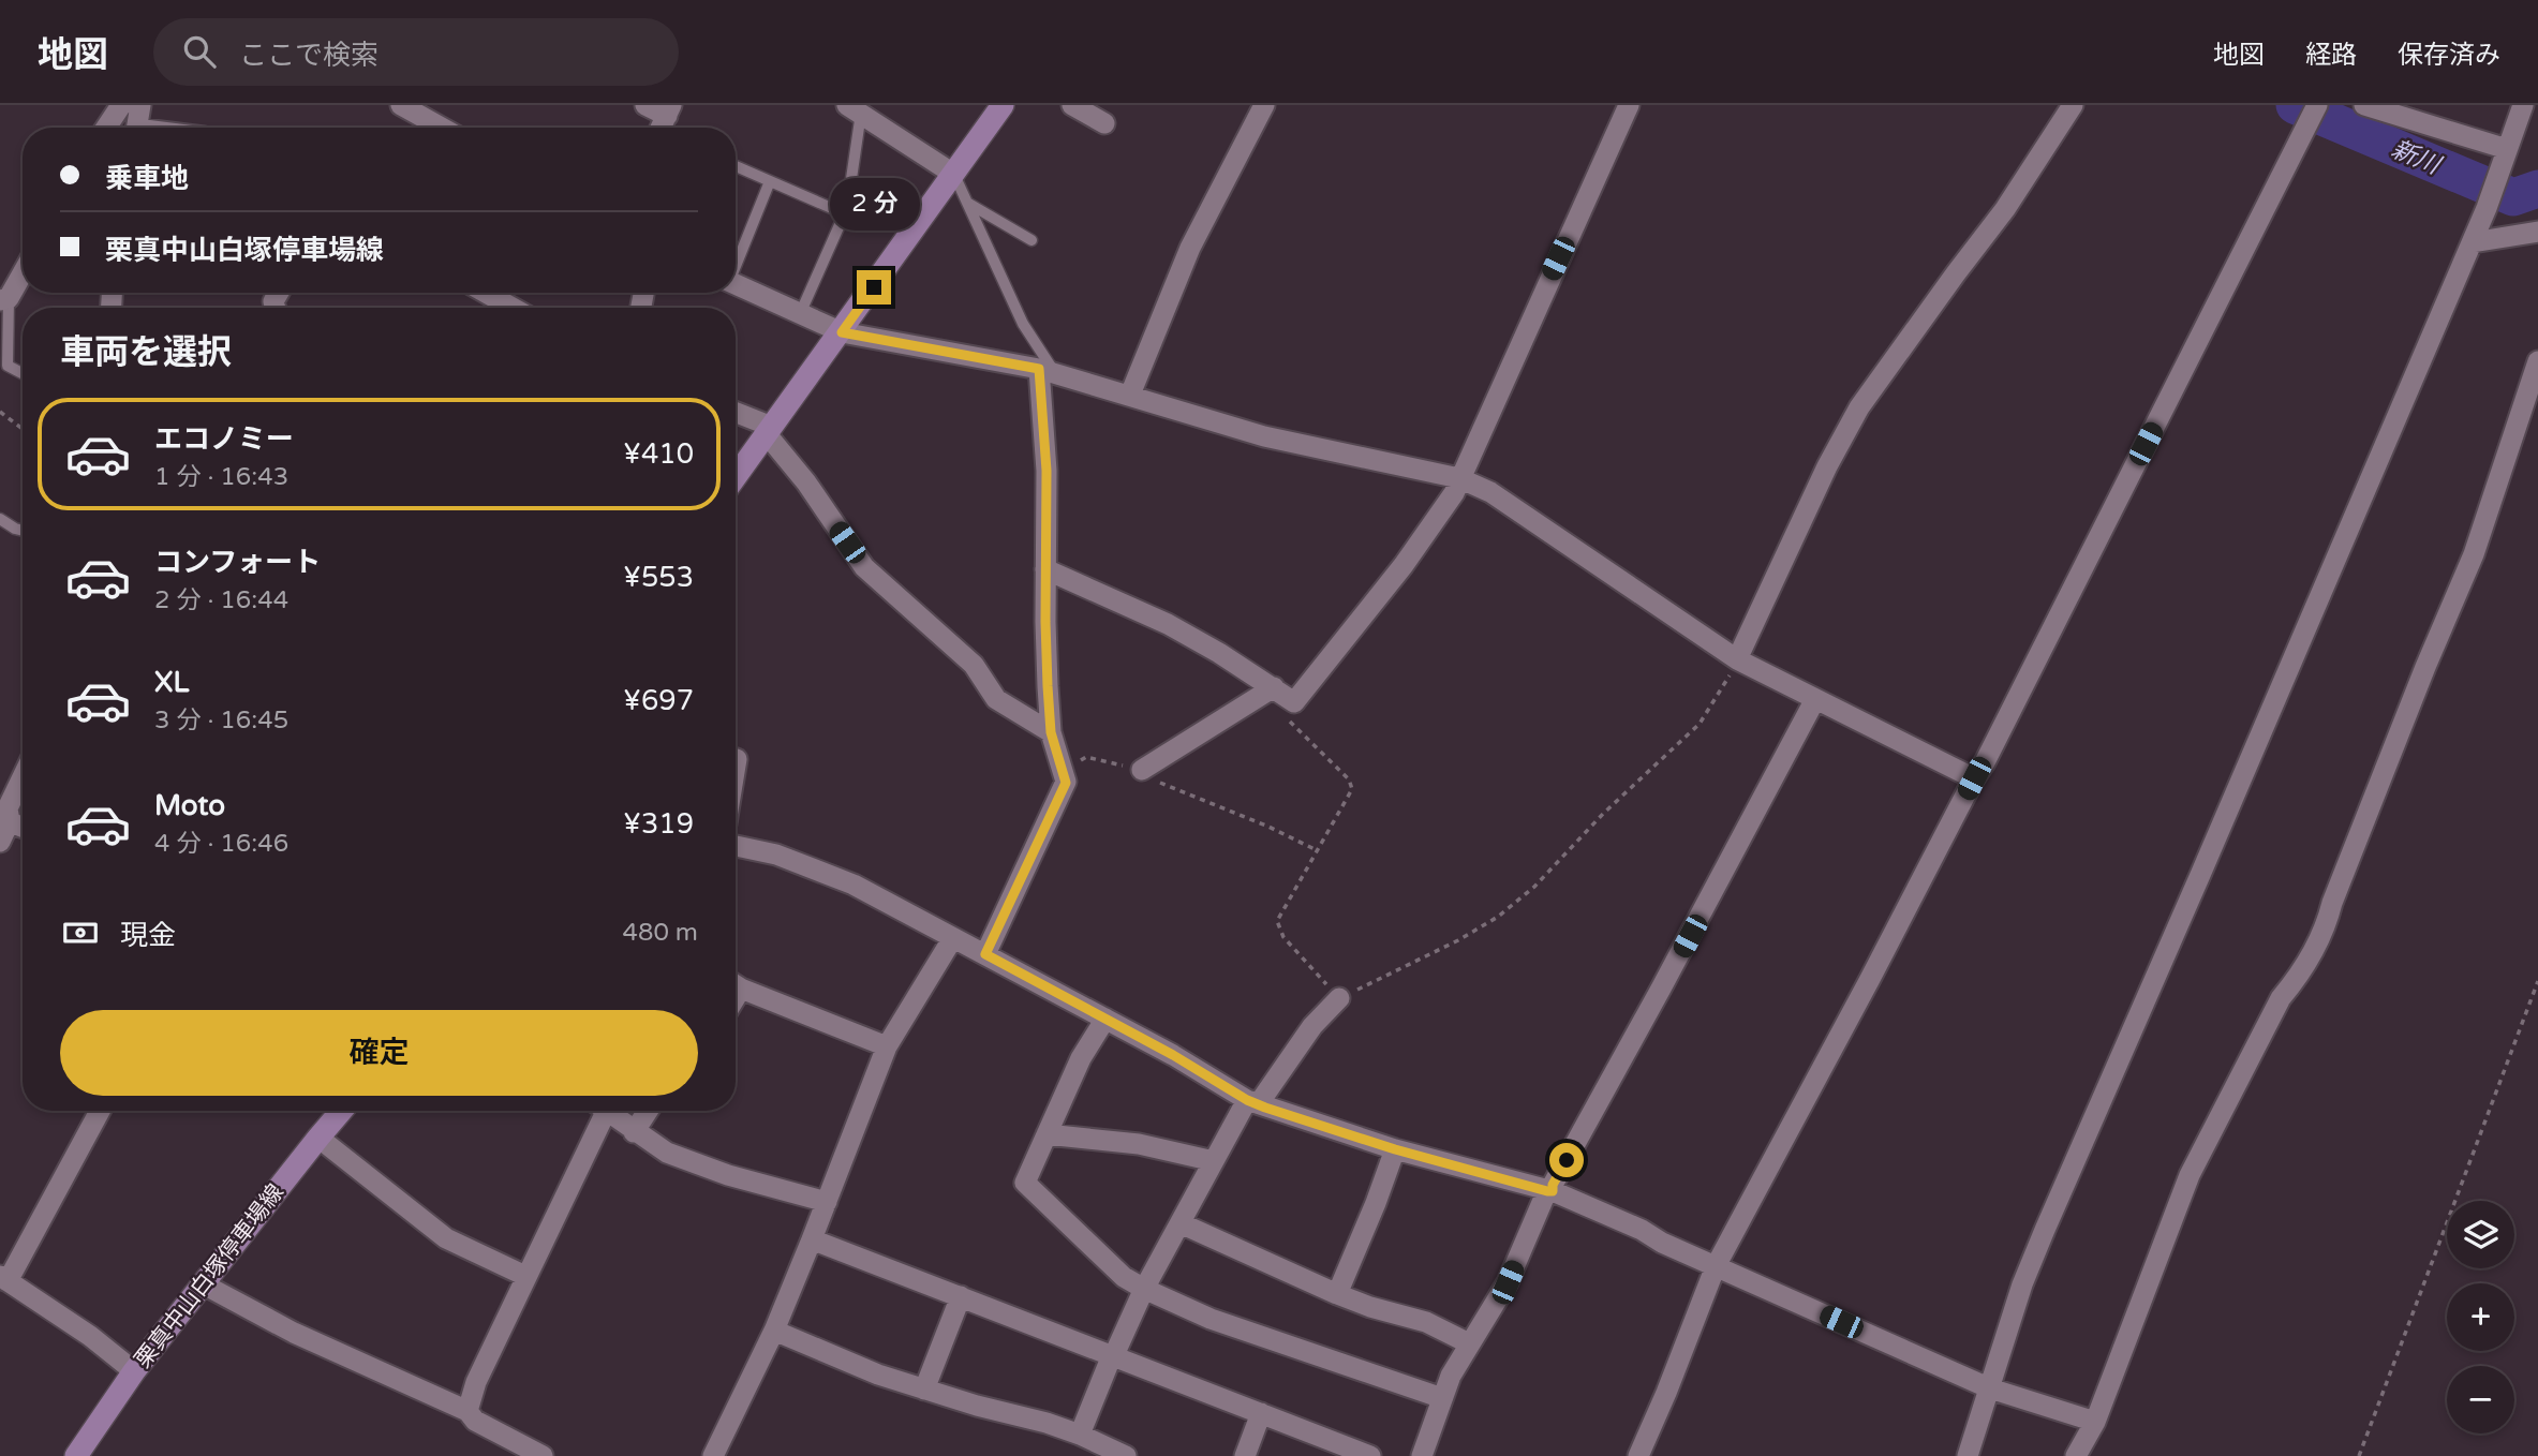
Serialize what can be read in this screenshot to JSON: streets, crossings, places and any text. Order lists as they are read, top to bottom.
{
  "streets": {
    "main road": ["栗真中山白塚停車場線"]
  },
  "water": ["新川"],
  "page": {
    "header": "地図",
    "search": "ここで検索",
    "nav": ["地図", "経路", "保存済み"],
    "banner": ["乗車地", "栗真中山白塚停車場線"],
    "bubble": "2 分",
    "heading": "車両を選択",
    "list": [
      {
        "name": "エコノミー",
        "note": "1 分 · 16:43",
        "value": "¥410"
      },
      {
        "name": "コンフォート",
        "note": "2 分 · 16:44",
        "value": "¥553"
      },
      {
        "name": "XL",
        "note": "3 分 · 16:45",
        "value": "¥697"
      },
      {
        "name": "Moto",
        "note": "4 分 · 16:46",
        "value": "¥319"
      }
    ],
    "pay": ["現金", "480 m"],
    "buttons": "確定",
    "map_buttons": ["+", "−"]
  }
}
